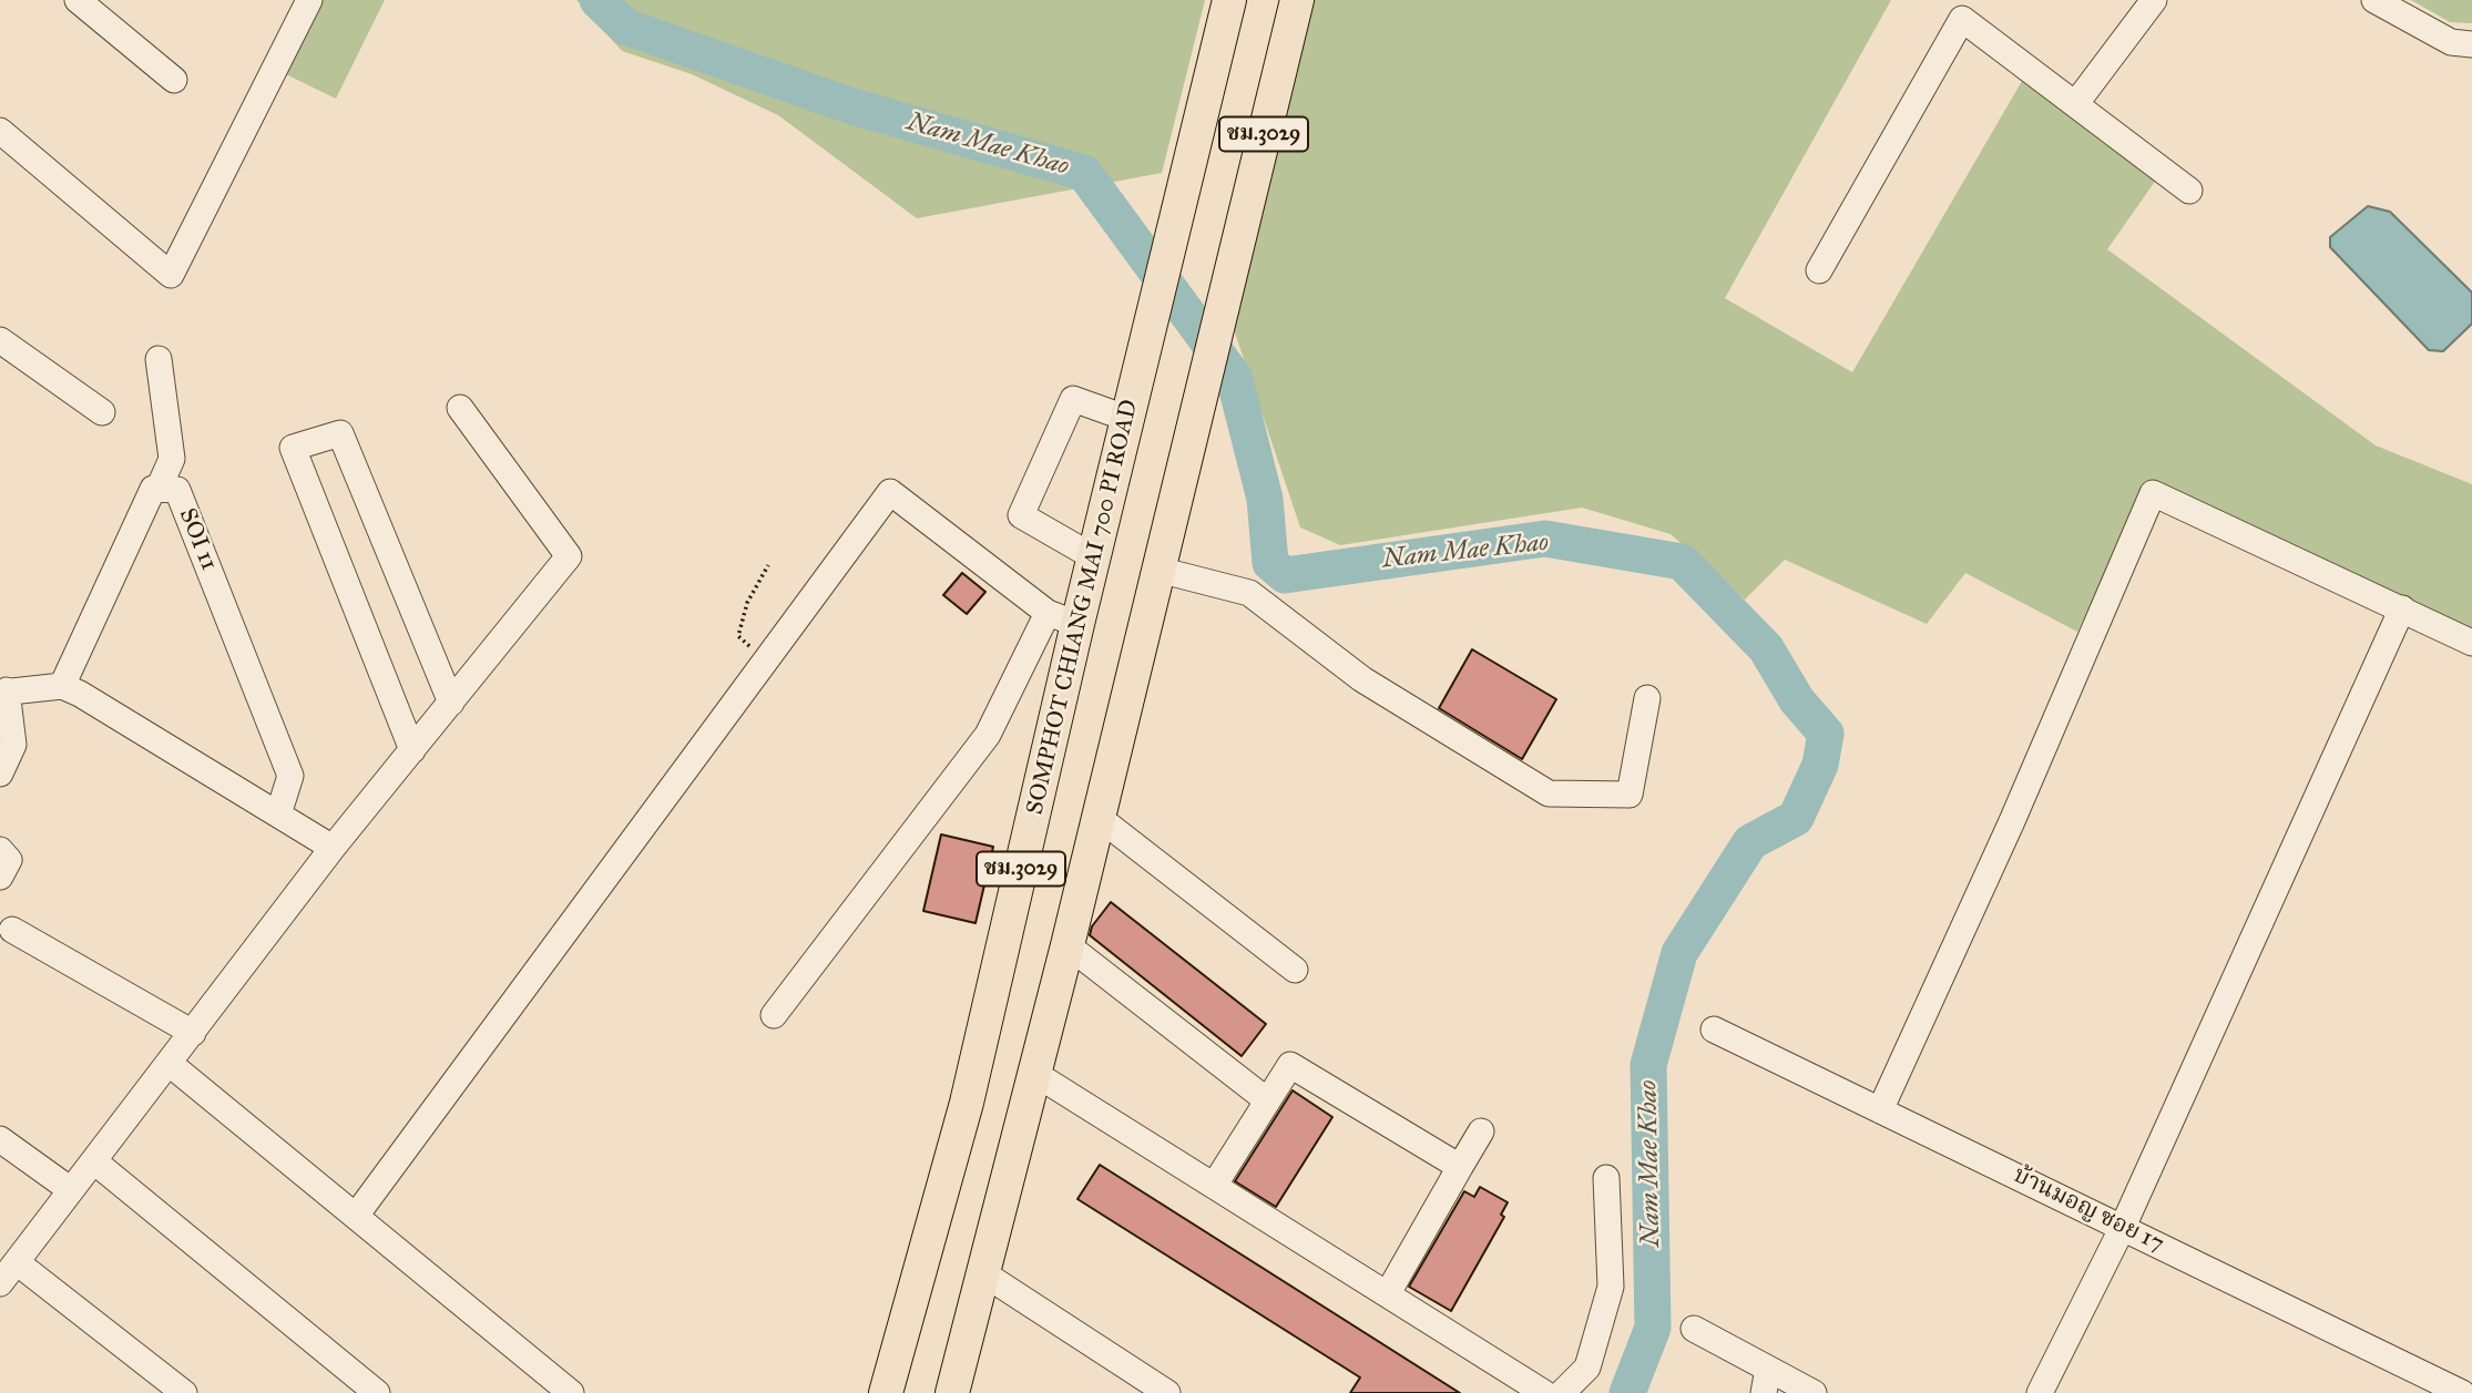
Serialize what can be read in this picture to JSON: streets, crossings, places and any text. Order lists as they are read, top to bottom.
{
  "streets": {
    "main road": ["ชม.3029", "SOMPHOT CHIANG MAI 700 PI ROAD"],
    "street": ["SOI 11", "บ้านมอญ ซอย 17"]
  },
  "water": ["Nam Mae Khao"]
}
